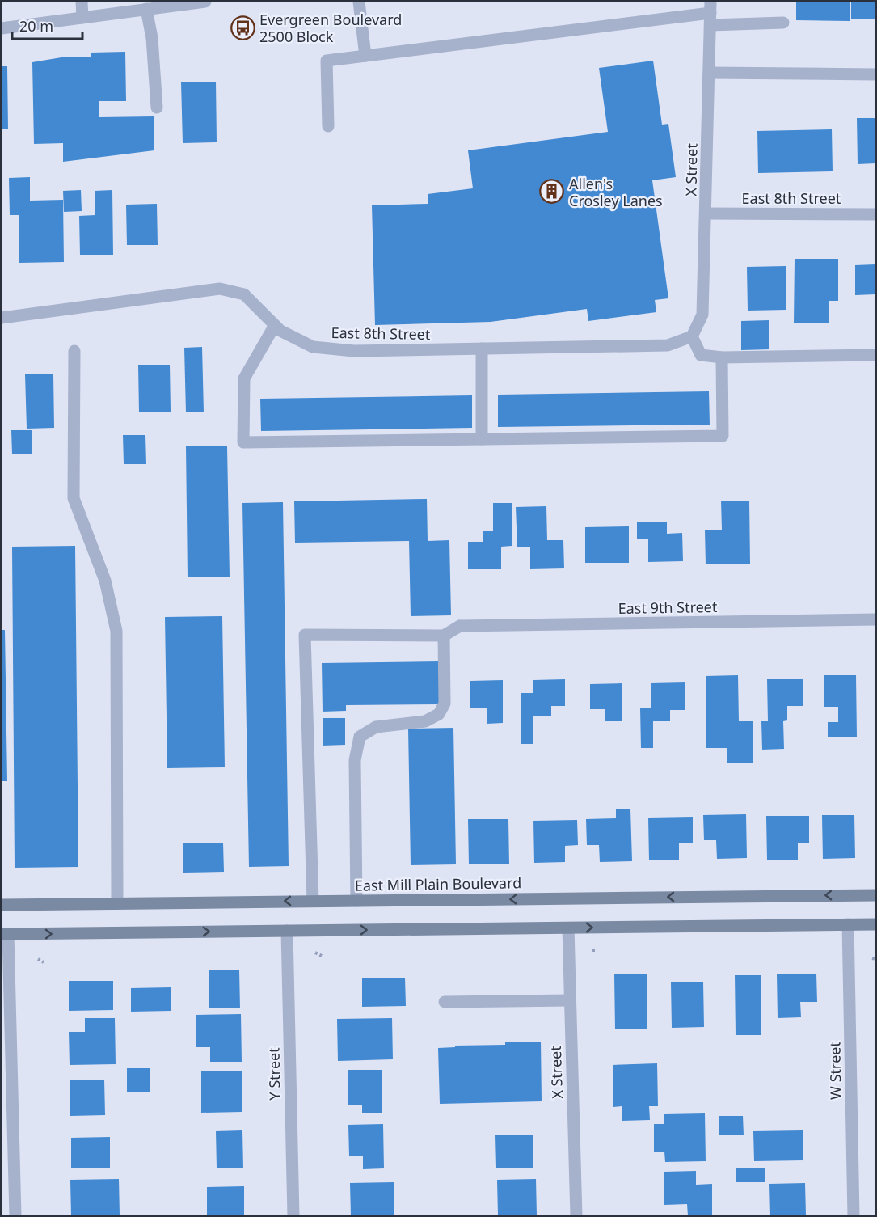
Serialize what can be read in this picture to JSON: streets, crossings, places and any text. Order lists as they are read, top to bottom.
{
  "streets": {
    "main road": ["East Mill Plain Boulevard"],
    "street": [
      "X Street",
      "East 8th Street",
      "East 9th Street",
      "W Street",
      "Y Street"
    ]
  },
  "crossings": [
    ["X Street", "East 8th Street"]
  ],
  "places": {
    "bus stop": ["Evergreen Boulevard 2500 Block"],
    "building": ["Allen's Crosley Lanes"]
  },
  "scale_bar": "20 m"
}
